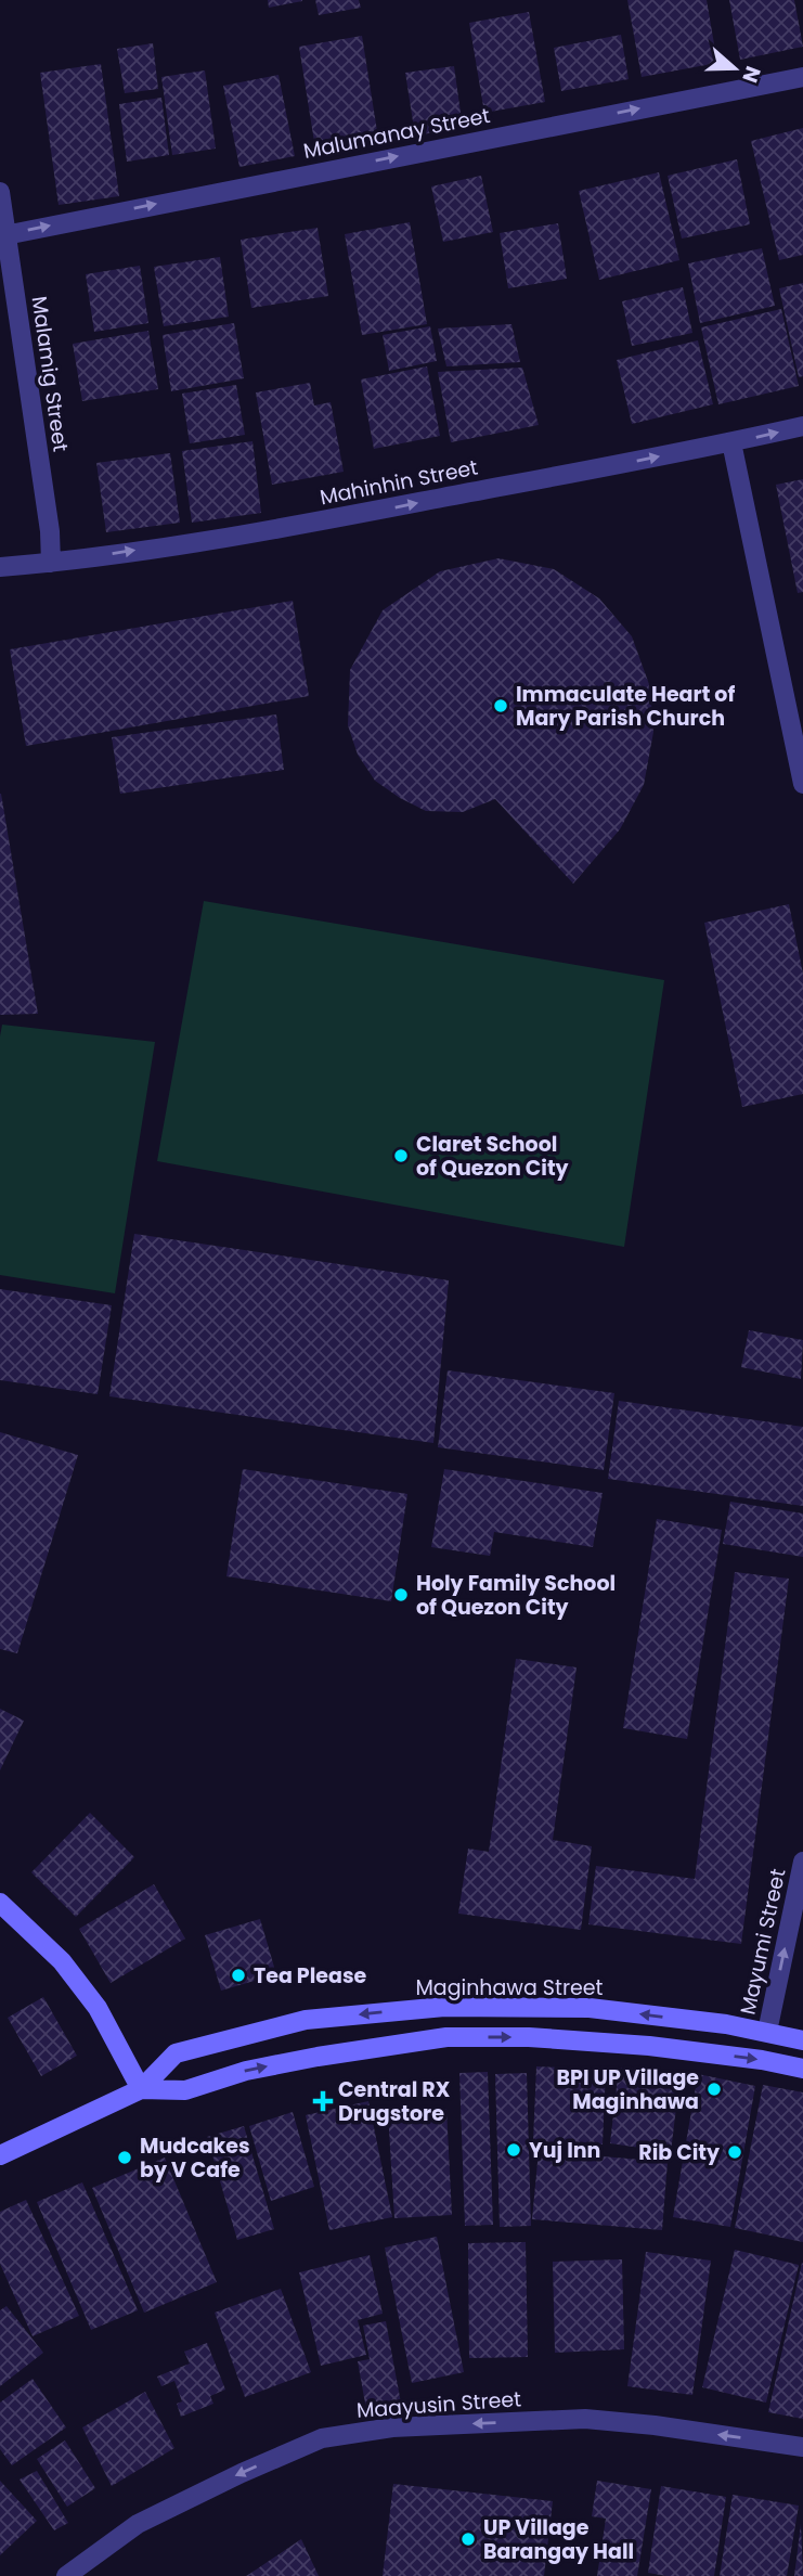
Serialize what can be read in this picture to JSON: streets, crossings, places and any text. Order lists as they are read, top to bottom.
{
  "streets": {
    "street": [
      "Malumanay Street",
      "Malamig Street",
      "Mahinhin Street",
      "Mayumi Street",
      "Maginhawa Street",
      "Maayusin Street"
    ]
  },
  "crossings": [
    ["Malumanay Street", "Malamig Street"],
    ["Malamig Street", "Mahinhin Street"],
    ["Mayumi Street", "Maginhawa Street"]
  ],
  "one_way": [
    "Malumanay Street",
    "Mahinhin Street",
    "Mayumi Street",
    "Maayusin Street"
  ],
  "places": {
    "other": [
      "Immaculate Heart of Mary Parish Church",
      "Claret School of Quezon City",
      "Holy Family School of Quezon City",
      "Tea Please",
      "BPI UP Village Maginhawa",
      "Yuj Inn",
      "Rib City",
      "Mudcakes by V Cafe",
      "UP Village Barangay Hall"
    ],
    "health": ["Central RX Drugstore"]
  },
  "north": "right"
}
